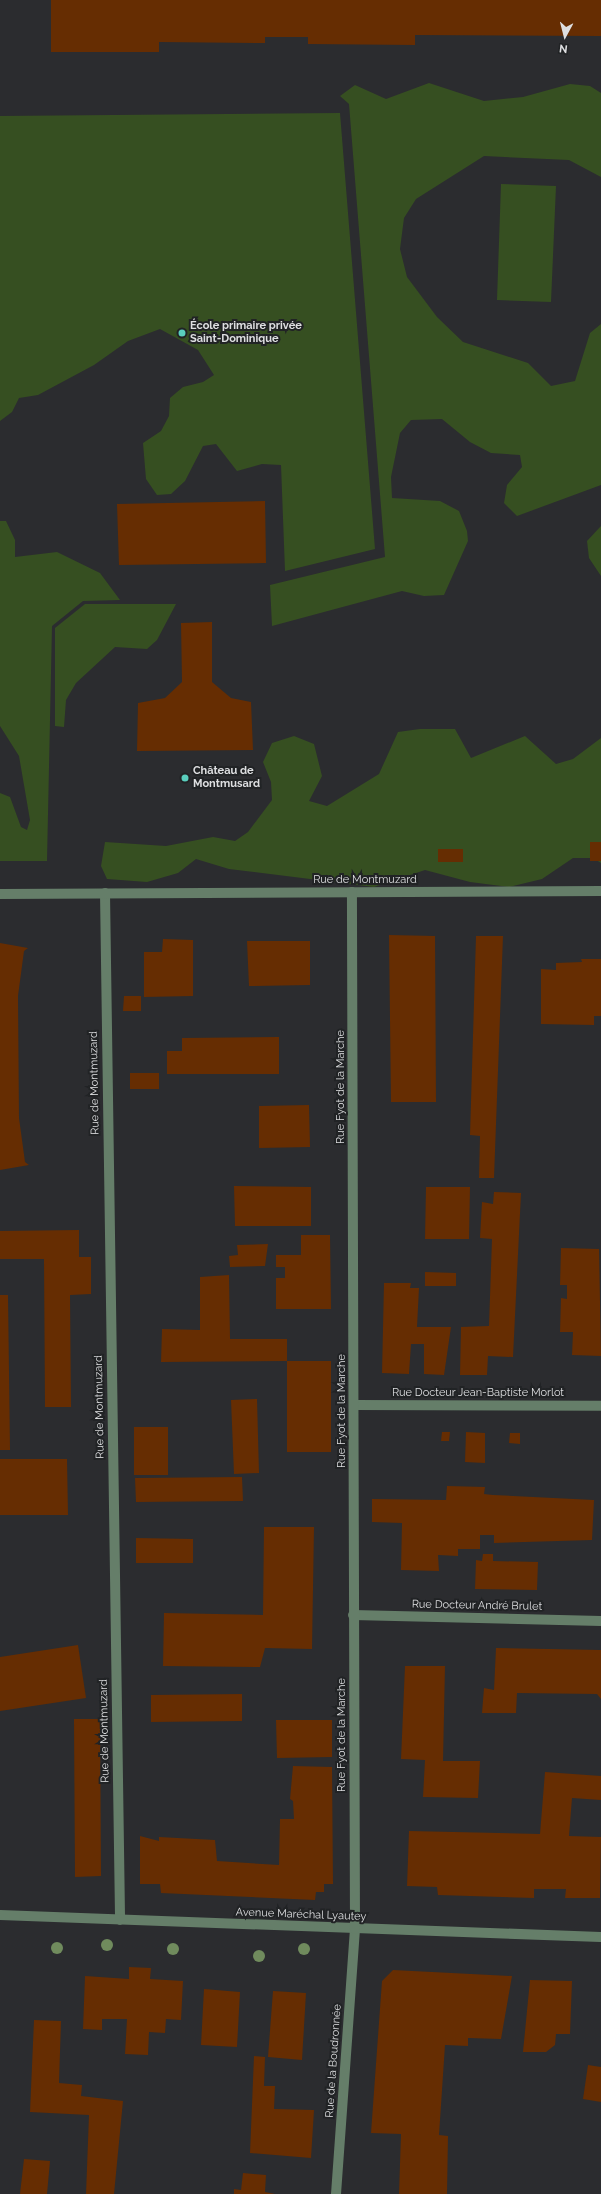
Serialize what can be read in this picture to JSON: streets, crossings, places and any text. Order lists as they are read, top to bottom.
{
  "streets": {
    "street": [
      "Rue de Montmuzard",
      "Rue Fyot de la Marche",
      "Rue Docteur Jean-Baptiste Morlot",
      "Rue Docteur André Brulet",
      "Avenue Maréchal Lyautey",
      "Rue de la Boudronnée"
    ]
  },
  "crossings": [
    ["Rue de Montmuzard", "Rue Fyot de la Marche"],
    ["Rue de Montmuzard", "Avenue Maréchal Lyautey"],
    ["Rue Fyot de la Marche", "Rue Docteur Jean-Baptiste Morlot"],
    ["Rue Fyot de la Marche", "Rue Docteur André Brulet"],
    ["Rue Fyot de la Marche", "Avenue Maréchal Lyautey"],
    ["Rue Fyot de la Marche", "Rue de la Boudronnée"],
    ["Avenue Maréchal Lyautey", "Rue de la Boudronnée"]
  ],
  "places": ["École primaire privée Saint-Dominique", "Château de Montmusard"],
  "north": "bottom"
}
